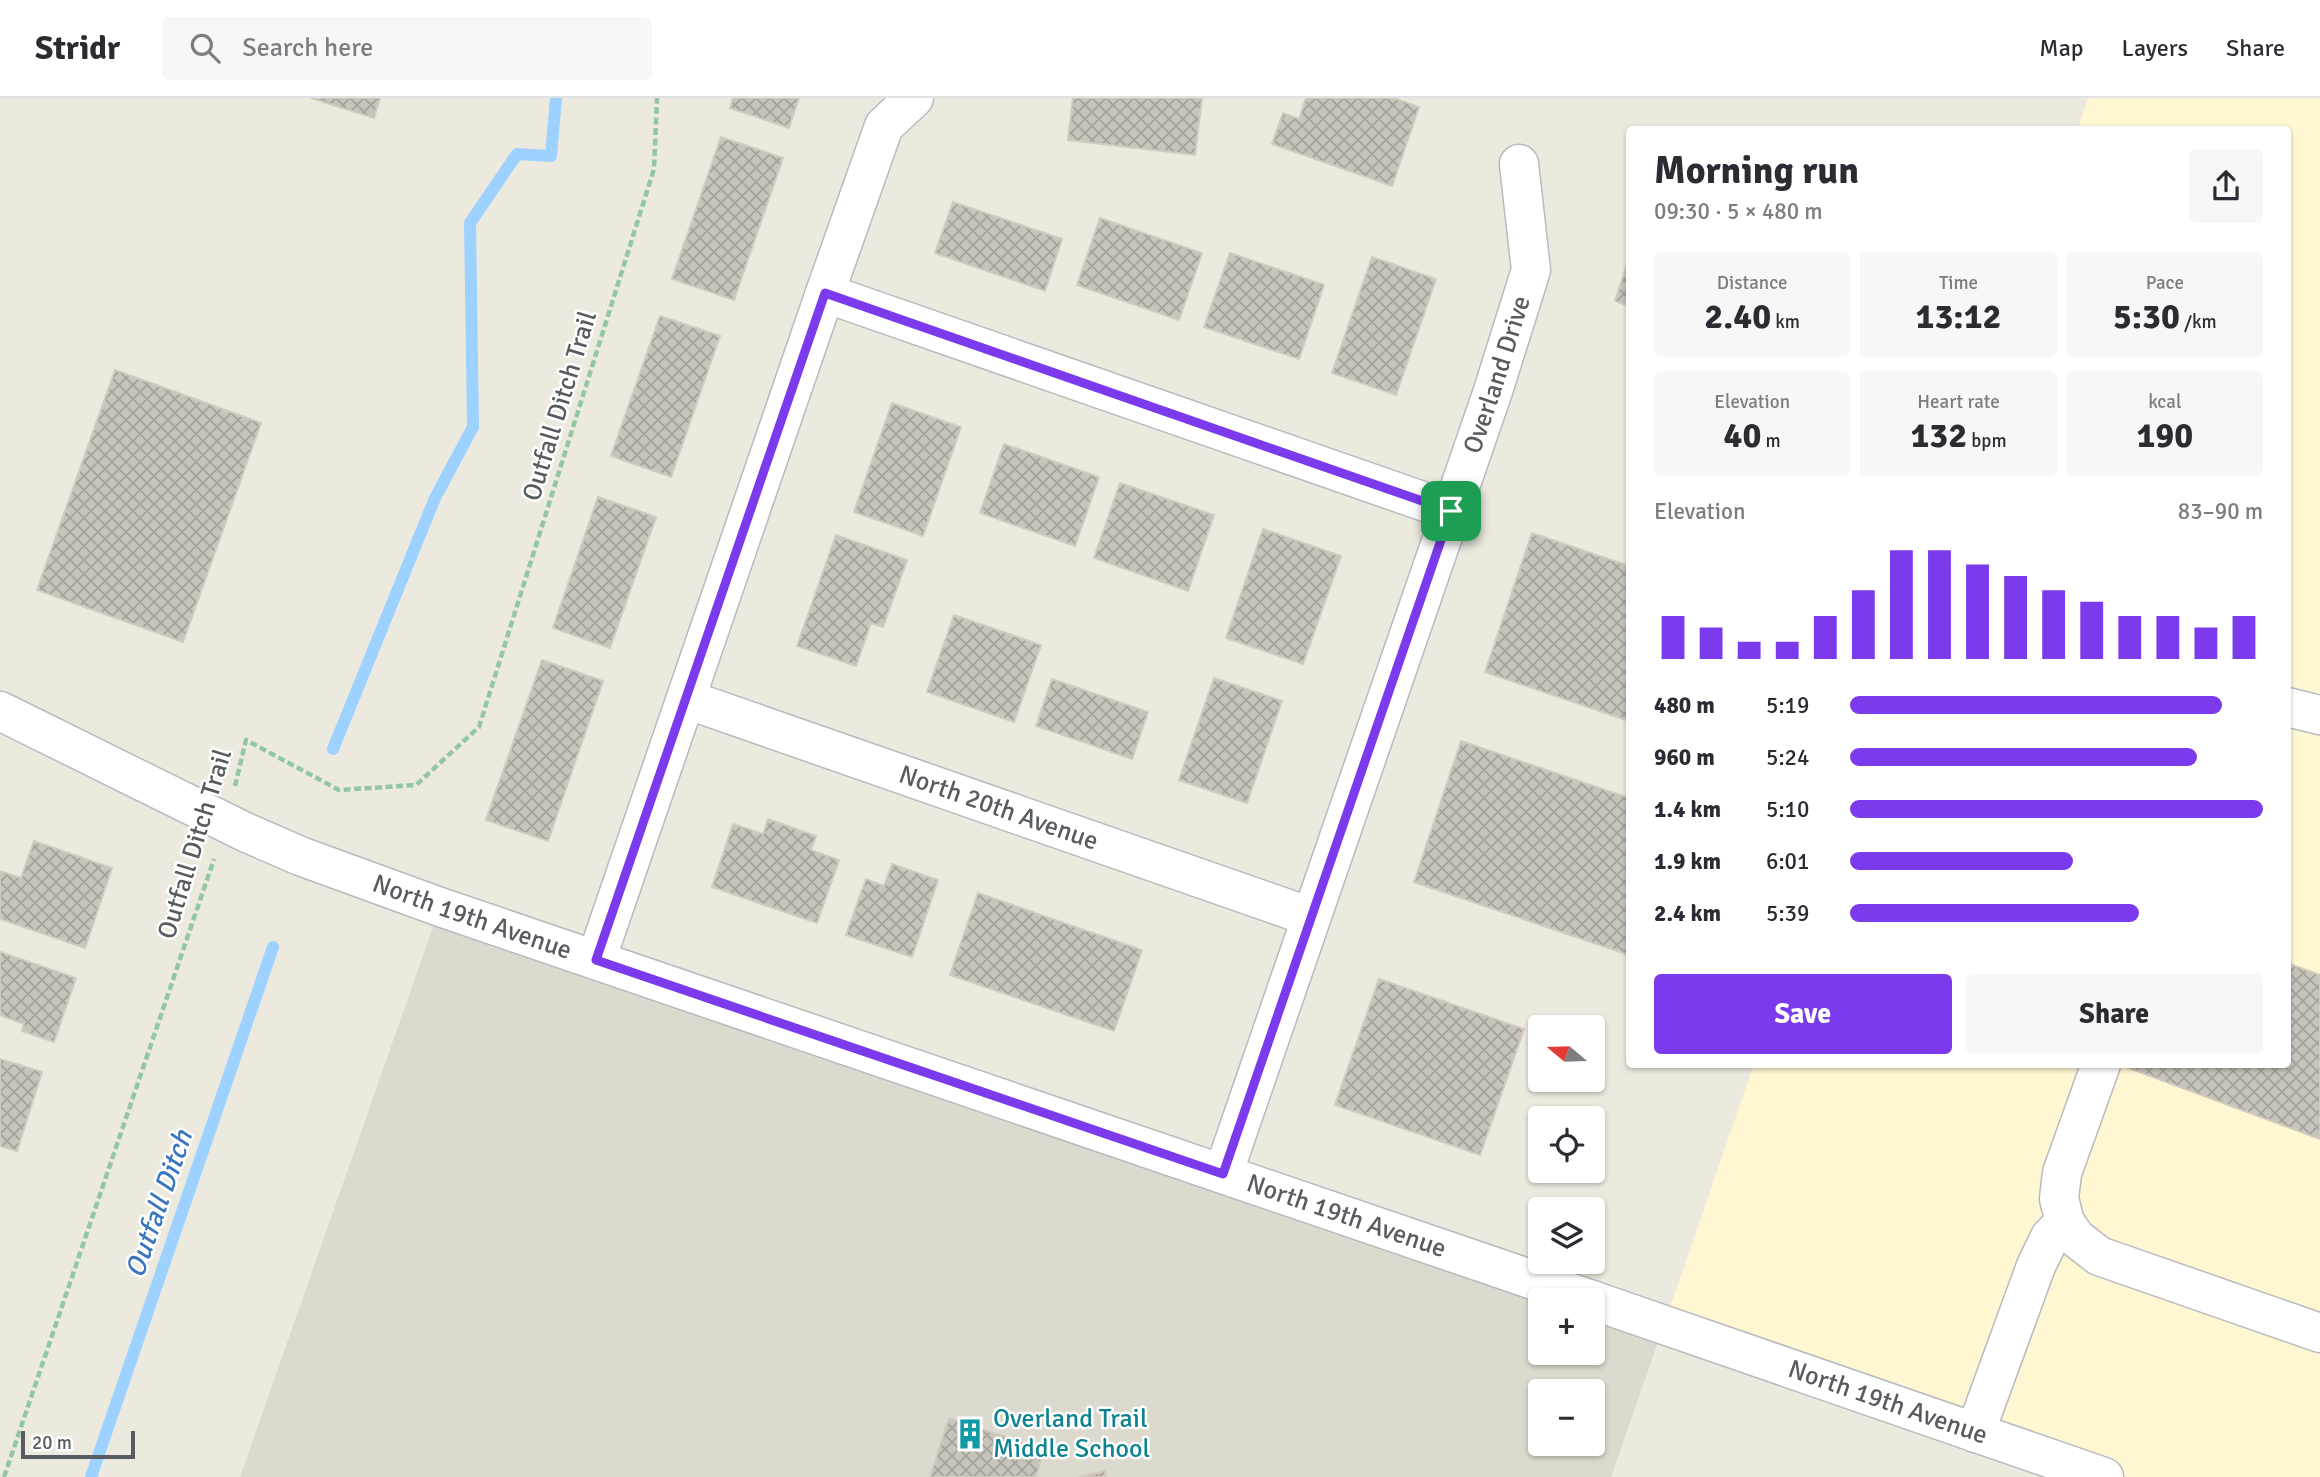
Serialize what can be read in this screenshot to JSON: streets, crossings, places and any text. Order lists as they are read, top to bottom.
{
  "streets": {
    "street": ["Overland Drive", "North 20th Avenue", "North 19th Avenue"],
    "path": ["Outfall Ditch Trail"]
  },
  "crossings": [
    ["Overland Drive", "North 20th Avenue"],
    ["Overland Drive", "North 19th Avenue"],
    ["Outfall Ditch Trail", "North 19th Avenue"]
  ],
  "water": ["Outfall Ditch"],
  "places": {
    "building": ["Overland Trail Middle School"]
  },
  "scale_bar": "20 m",
  "north": "left",
  "page": {
    "header": "Stridr",
    "search": "Search here",
    "nav": ["Map", "Layers", "Share"],
    "heading": ["Morning run", "09:30 · 5 × 480 m"],
    "stats": [
      ["Distance", "2.40 km"],
      ["Time", "13:12"],
      ["Pace", "5:30 /km"],
      ["Elevation", "40 m"],
      ["Heart rate", "132 bpm"],
      ["kcal", "190"]
    ],
    "chart": ["Elevation", "83–90 m"],
    "list": [
      {
        "name": "480 m",
        "note": "5:19"
      },
      {
        "name": "960 m",
        "note": "5:24"
      },
      {
        "name": "1.4 km",
        "note": "5:10"
      },
      {
        "name": "1.9 km",
        "note": "6:01"
      },
      {
        "name": "2.4 km",
        "note": "5:39"
      }
    ],
    "buttons": ["Save", "Share"],
    "map_buttons": ["+", "−"],
    "scale": "20 m"
  }
}
